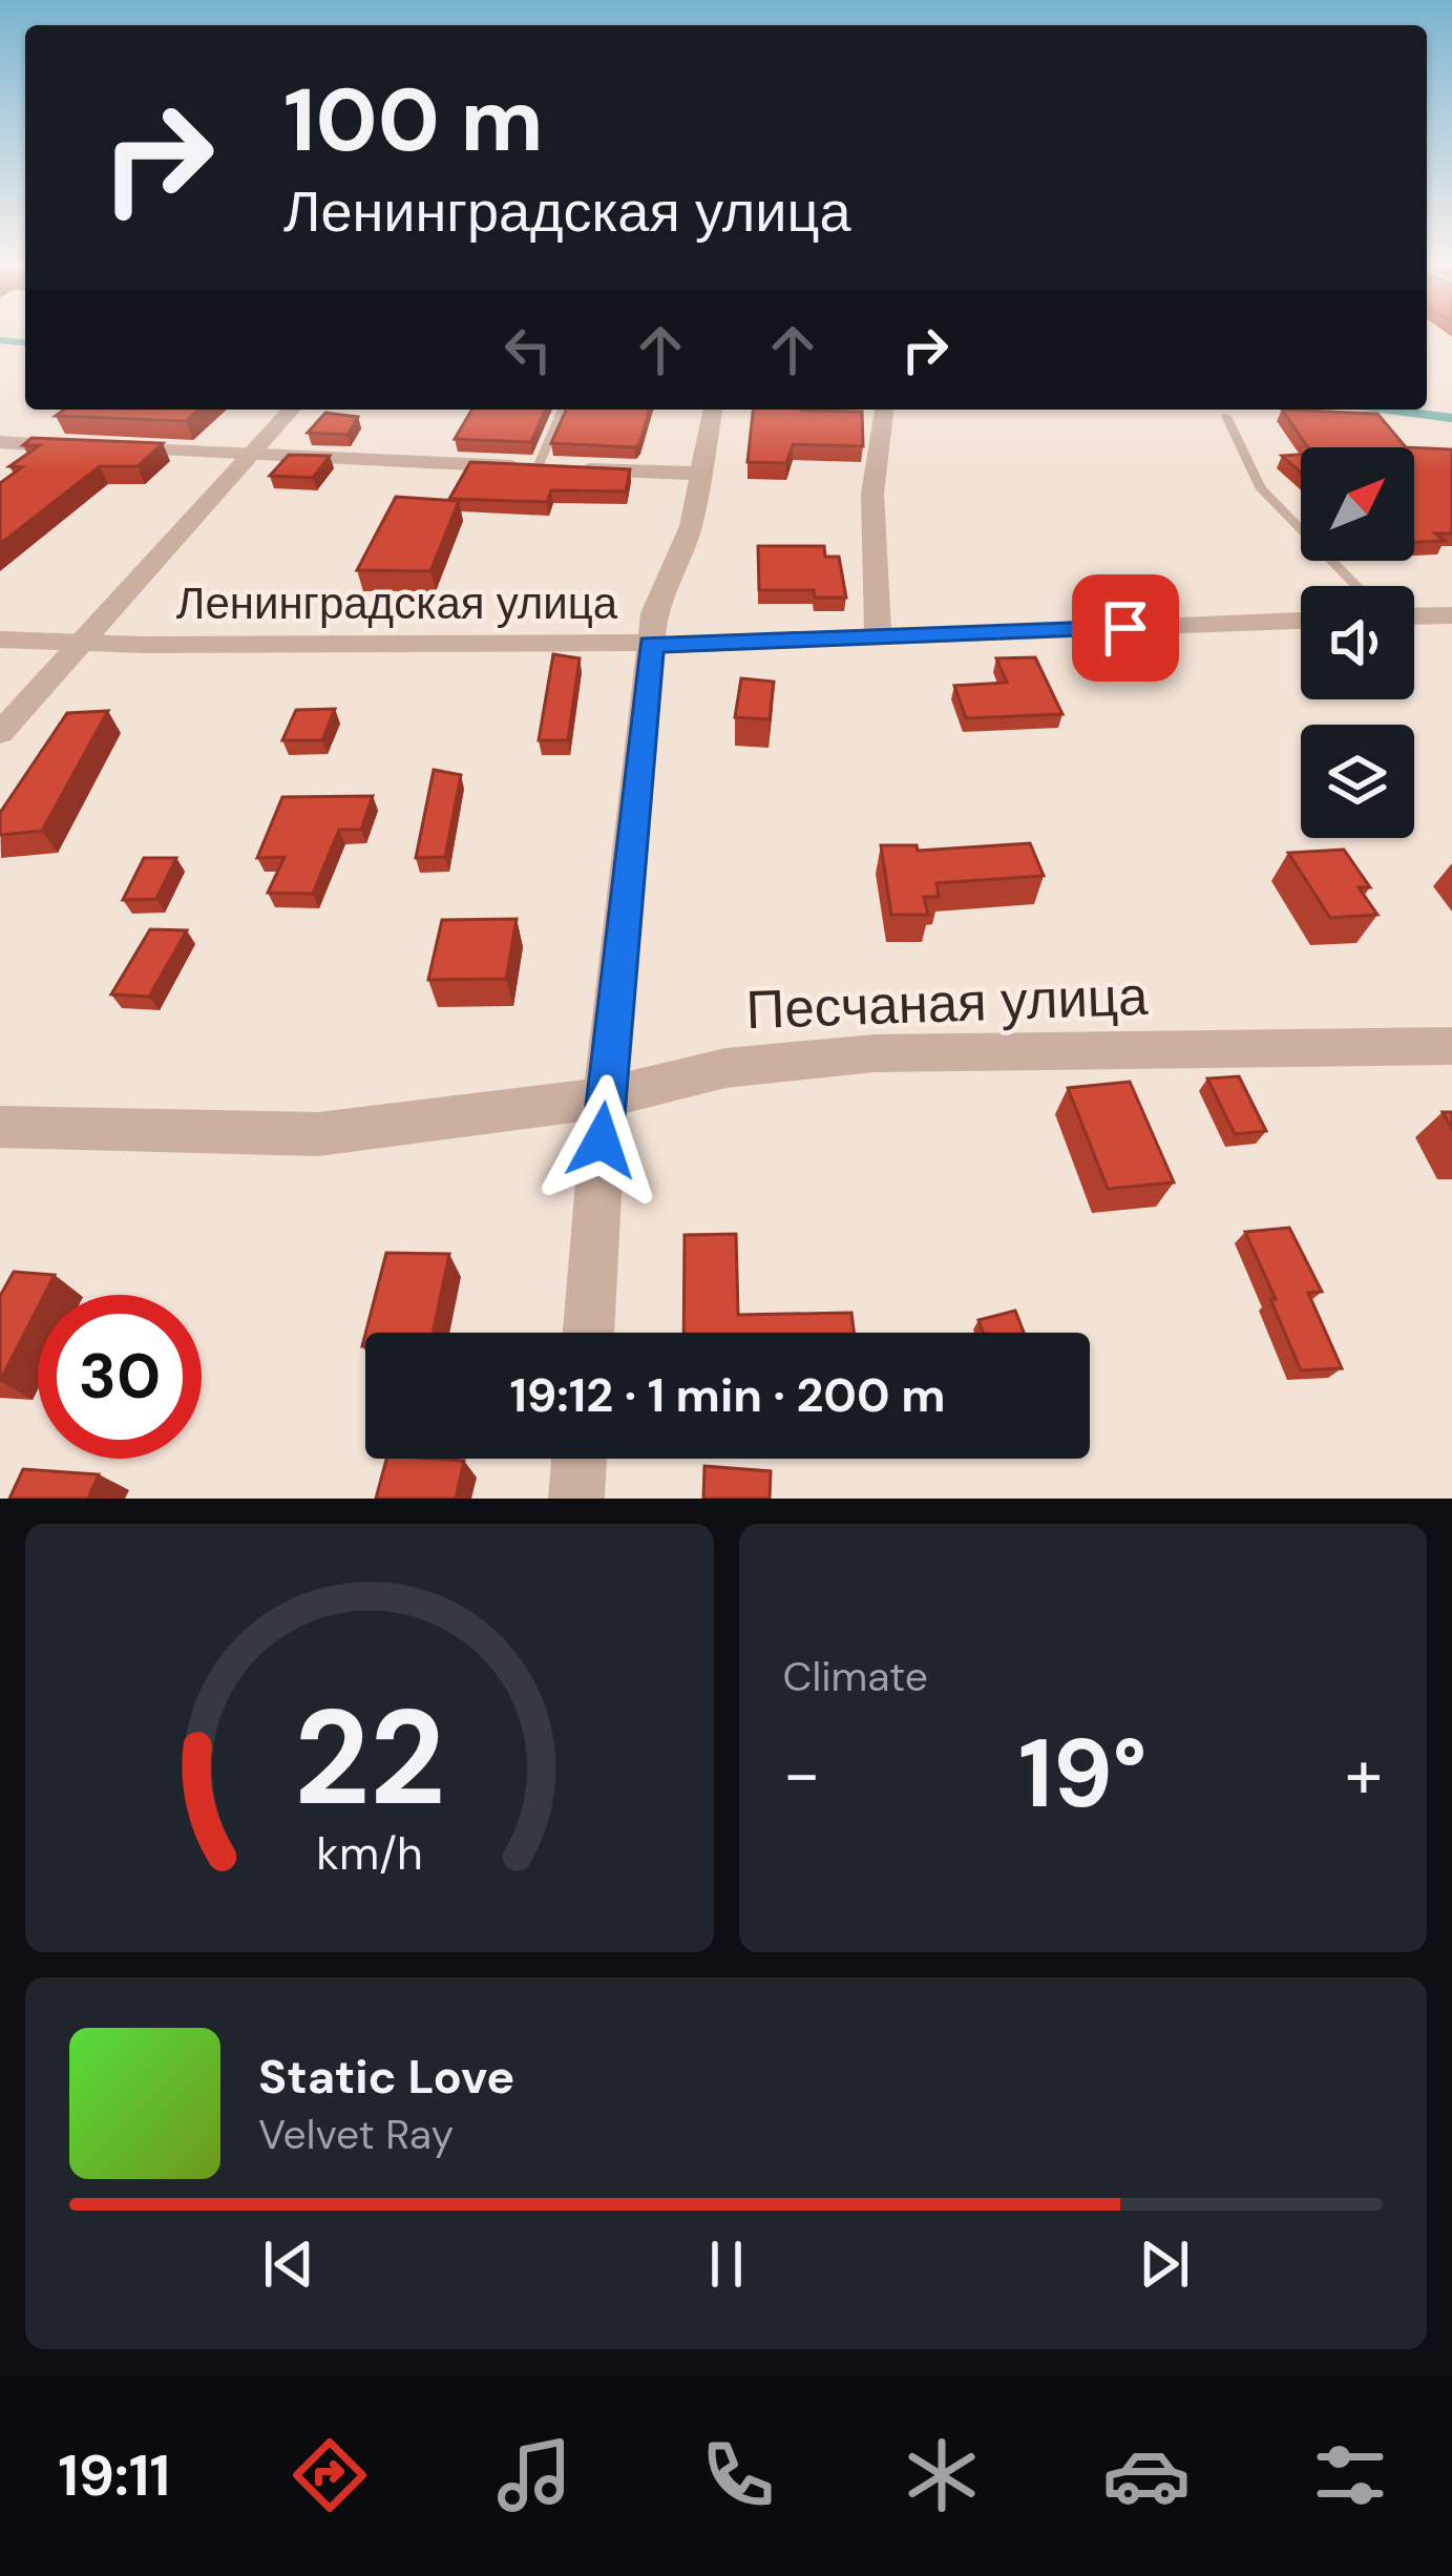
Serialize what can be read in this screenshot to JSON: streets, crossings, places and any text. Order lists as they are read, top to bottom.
{
  "streets": {
    "street": ["Ленинградская улица", "Песчаная улица"]
  },
  "north": "top right",
  "page": {
    "turn": ["100 m", "Ленинградская улица"],
    "limit": "30",
    "trip": "19:12 · 1 min · 200 m",
    "tile": "Climate",
    "heat": ["−", "19°", "+"],
    "song": ["Static Love", "Velvet Ray"],
    "tabs": "19:11",
    "gauge": ["22", "km/h"]
  }
}
